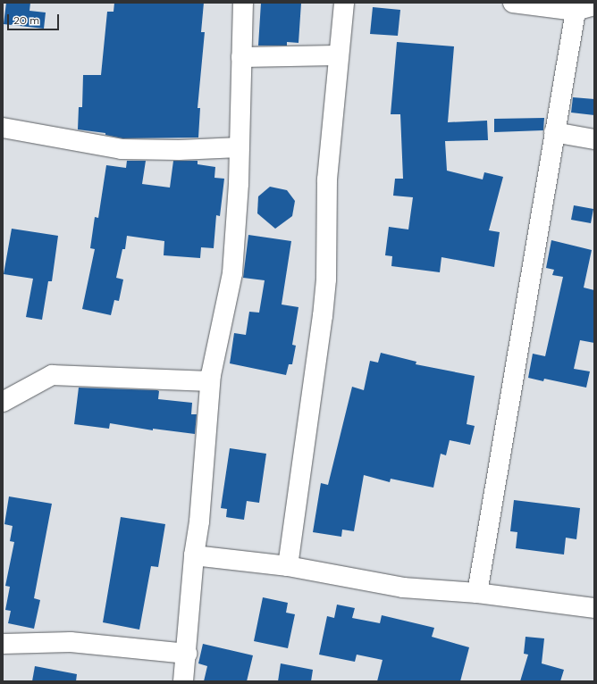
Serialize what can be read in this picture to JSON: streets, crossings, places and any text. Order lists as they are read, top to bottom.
{
  "scale_bar": "20 m"
}
